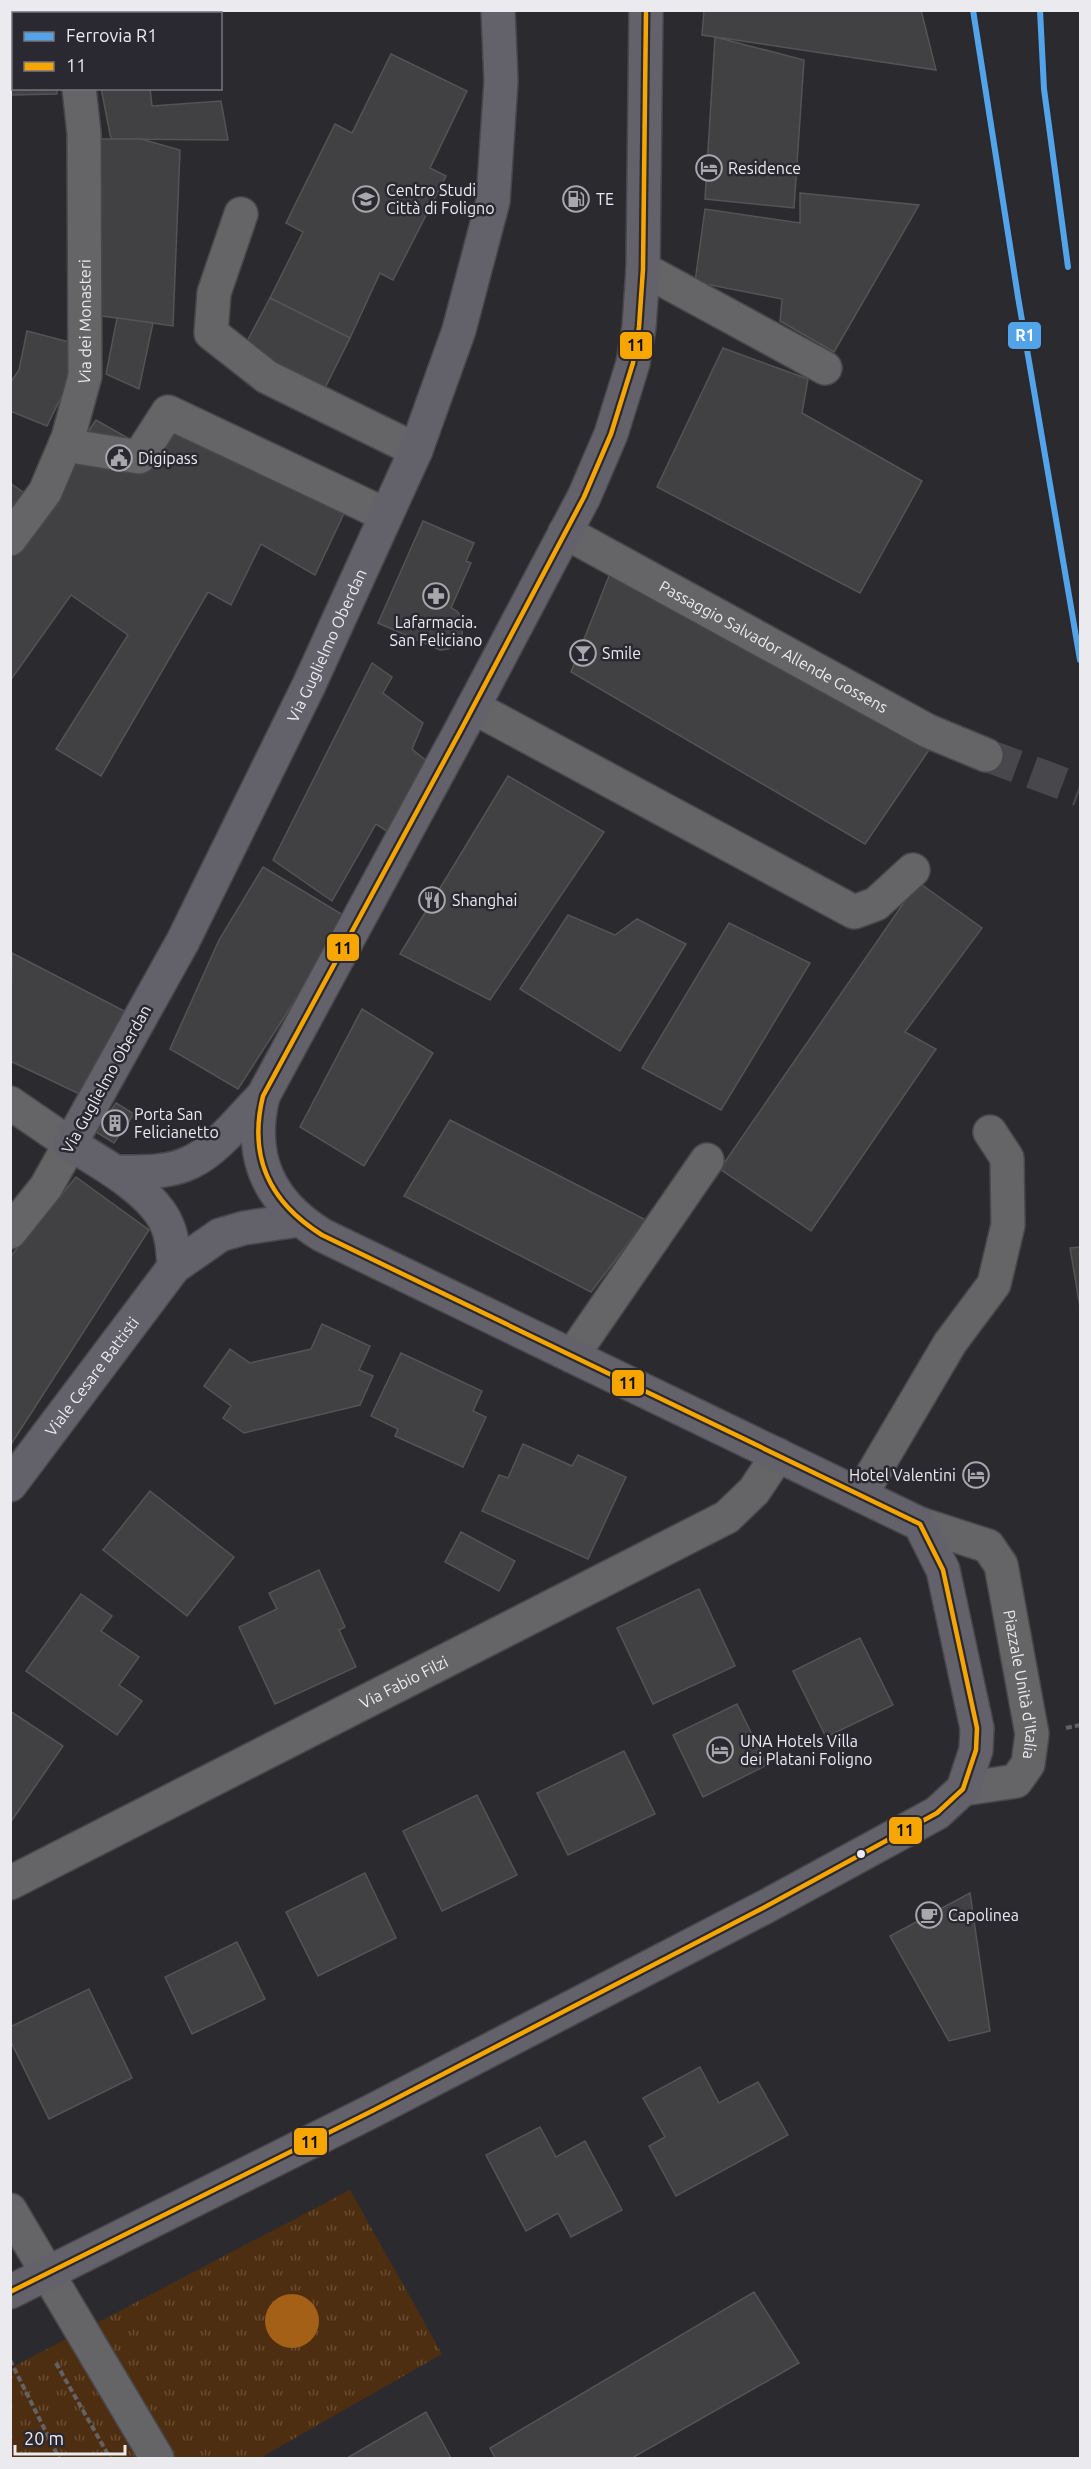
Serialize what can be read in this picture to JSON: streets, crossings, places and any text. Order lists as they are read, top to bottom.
{
  "streets": {
    "main road": ["Via Guglielmo Oberdan", "Viale Cesare Battisti"],
    "street": [
      "Via dei Monasteri",
      "Passaggio Salvador Allende Gossens",
      "Via Fabio Filzi",
      "Piazzale Unità d'Italia"
    ]
  },
  "places": {
    "hotel": ["Residence", "Hotel Valentini", "UNA Hotels Villa dei Platani Foligno"],
    "school or university": ["Centro Studi Città di Foligno"],
    "fuel station": ["TE"],
    "public building": ["Digipass"],
    "pharmacy": ["Lafarmacia. San Feliciano"],
    "bar": ["Smile"],
    "restaurant": ["Shanghai"],
    "building": ["Porta San Felicianetto"],
    "cafe": ["Capolinea"]
  },
  "lines": ["rail line R1", "transit line 11"],
  "legend": ["Ferrovia R1", "11"],
  "scale_bar": "20 m"
}
